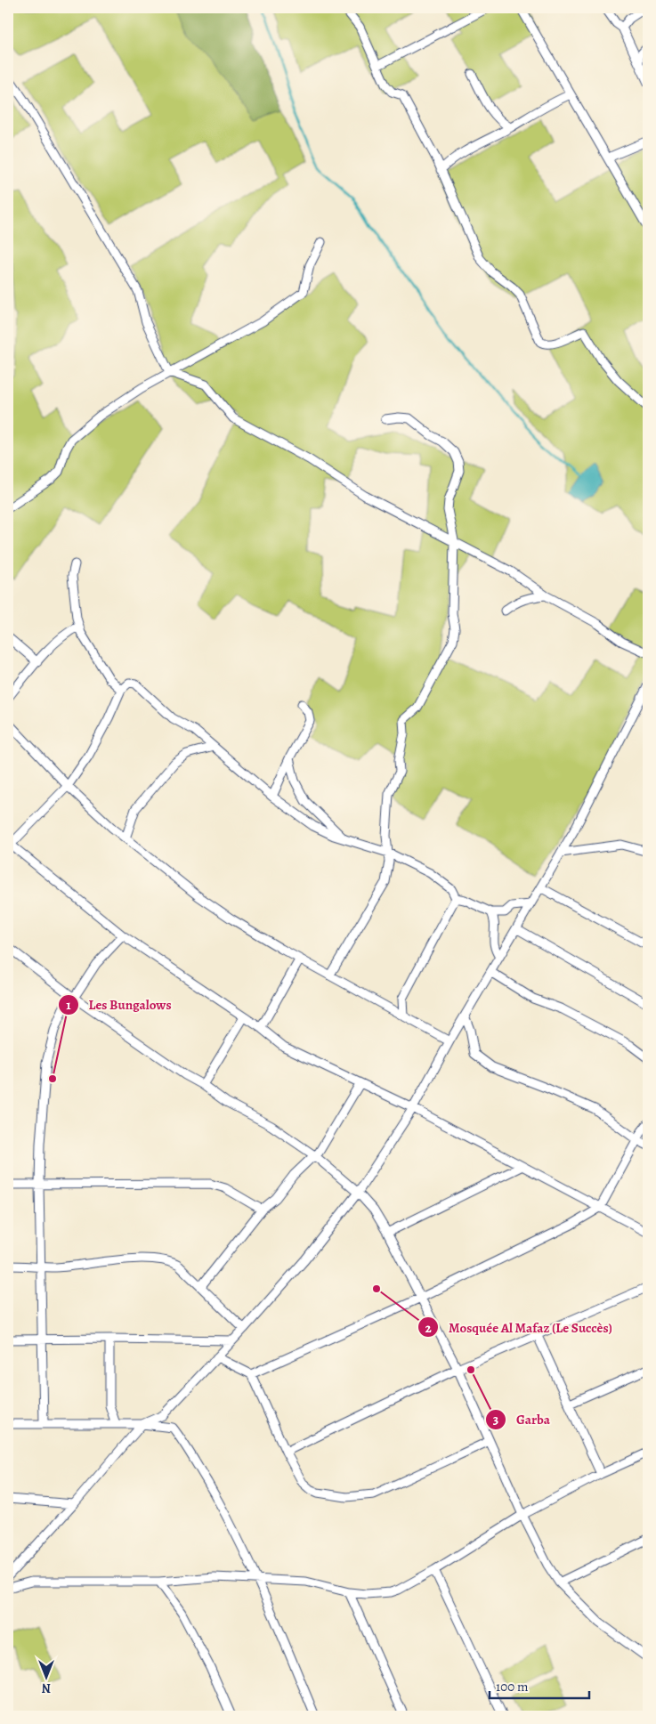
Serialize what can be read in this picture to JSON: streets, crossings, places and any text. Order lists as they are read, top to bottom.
{
  "places": ["Les Bungalows", "Mosquée Al Mafaz (Le Succès)", "Garba"],
  "scale_bar": "100 m",
  "north": "bottom"
}
